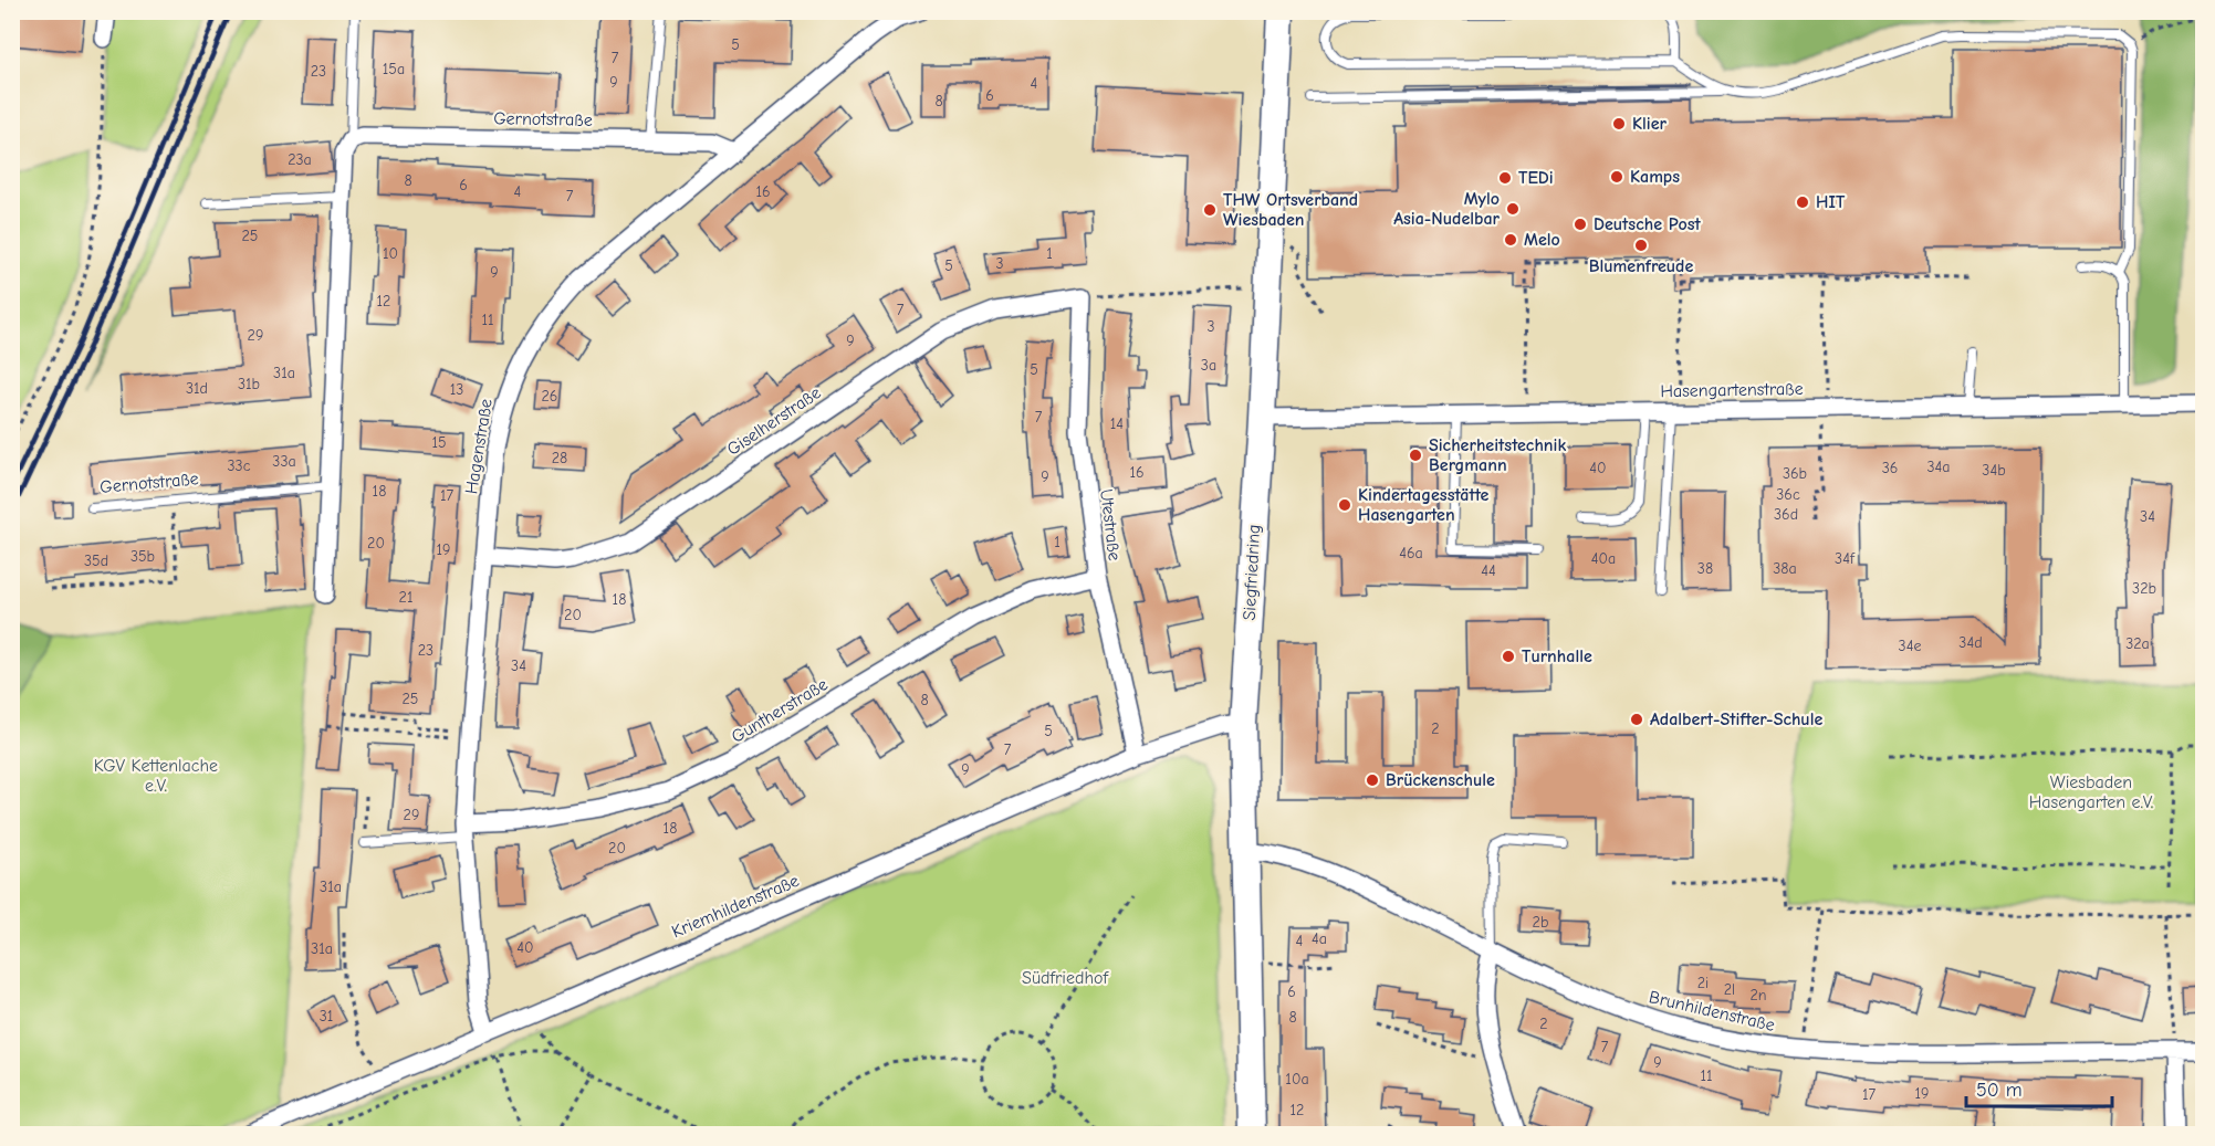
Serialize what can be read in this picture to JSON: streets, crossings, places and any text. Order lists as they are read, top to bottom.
{
  "streets": {
    "main road": ["Siegfriedring"],
    "street": [
      "Gernotstraße",
      "Hasengartenstraße",
      "Giselherstraße",
      "Hagenstraße",
      "Utestraße",
      "Guntherstraße",
      "Kriemhildenstraße",
      "Brunhildenstraße"
    ]
  },
  "crossings": [
    ["Gernotstraße", "Hagenstraße"],
    ["Hasengartenstraße", "Siegfriedring"],
    ["Giselherstraße", "Hagenstraße"],
    ["Giselherstraße", "Utestraße"],
    ["Hagenstraße", "Guntherstraße"],
    ["Hagenstraße", "Kriemhildenstraße"],
    ["Utestraße", "Guntherstraße"],
    ["Utestraße", "Kriemhildenstraße"],
    ["Siegfriedring", "Kriemhildenstraße"],
    ["Siegfriedring", "Brunhildenstraße"]
  ],
  "parks": ["KGV Kettenlache e.V.", "Wiesbaden Hasengarten e.V.", "Südfriedhof"],
  "places": [
    "Klier",
    "Kamps",
    "TEDi",
    "HIT",
    "Mylo Asia-Nudelbar",
    "THW Ortsverband Wiesbaden",
    "Deutsche Post",
    "Melo",
    "Blumenfreude",
    "Sicherheitstechnik Bergmann",
    "Kindertagesstätte Hasengarten",
    "Turnhalle",
    "Adalbert-Stifter-Schule",
    "Brückenschule"
  ],
  "house_numbers": [
    "5",
    "7",
    "15a",
    "23",
    "9",
    "4",
    "6",
    "8",
    "23a",
    "8",
    "6",
    "4",
    "16",
    "7",
    "25",
    "10",
    "1",
    "3",
    "5",
    "9",
    "12",
    "7",
    "11",
    "3",
    "29",
    "9",
    "3a",
    "5",
    "31a",
    "31b",
    "31d",
    "13",
    "26",
    "7",
    "14",
    "15",
    "28",
    "33a",
    "33c",
    "34a",
    "40",
    "36",
    "34b",
    "16",
    "36b",
    "9",
    "18",
    "36c",
    "17",
    "36d",
    "34",
    "1",
    "20",
    "19",
    "46a",
    "35b",
    "40a",
    "34f",
    "35d",
    "38",
    "38a",
    "44",
    "32b",
    "21",
    "18",
    "20",
    "34d",
    "32a",
    "34e",
    "23",
    "34",
    "25",
    "8",
    "2",
    "5",
    "7",
    "9",
    "29",
    "18",
    "20",
    "31a",
    "2b",
    "4a",
    "4",
    "40",
    "31a",
    "2i",
    "2l",
    "6",
    "2n",
    "31",
    "8",
    "2",
    "7",
    "9",
    "11",
    "10a",
    "19",
    "17",
    "12"
  ],
  "scale_bar": "50 m"
}
